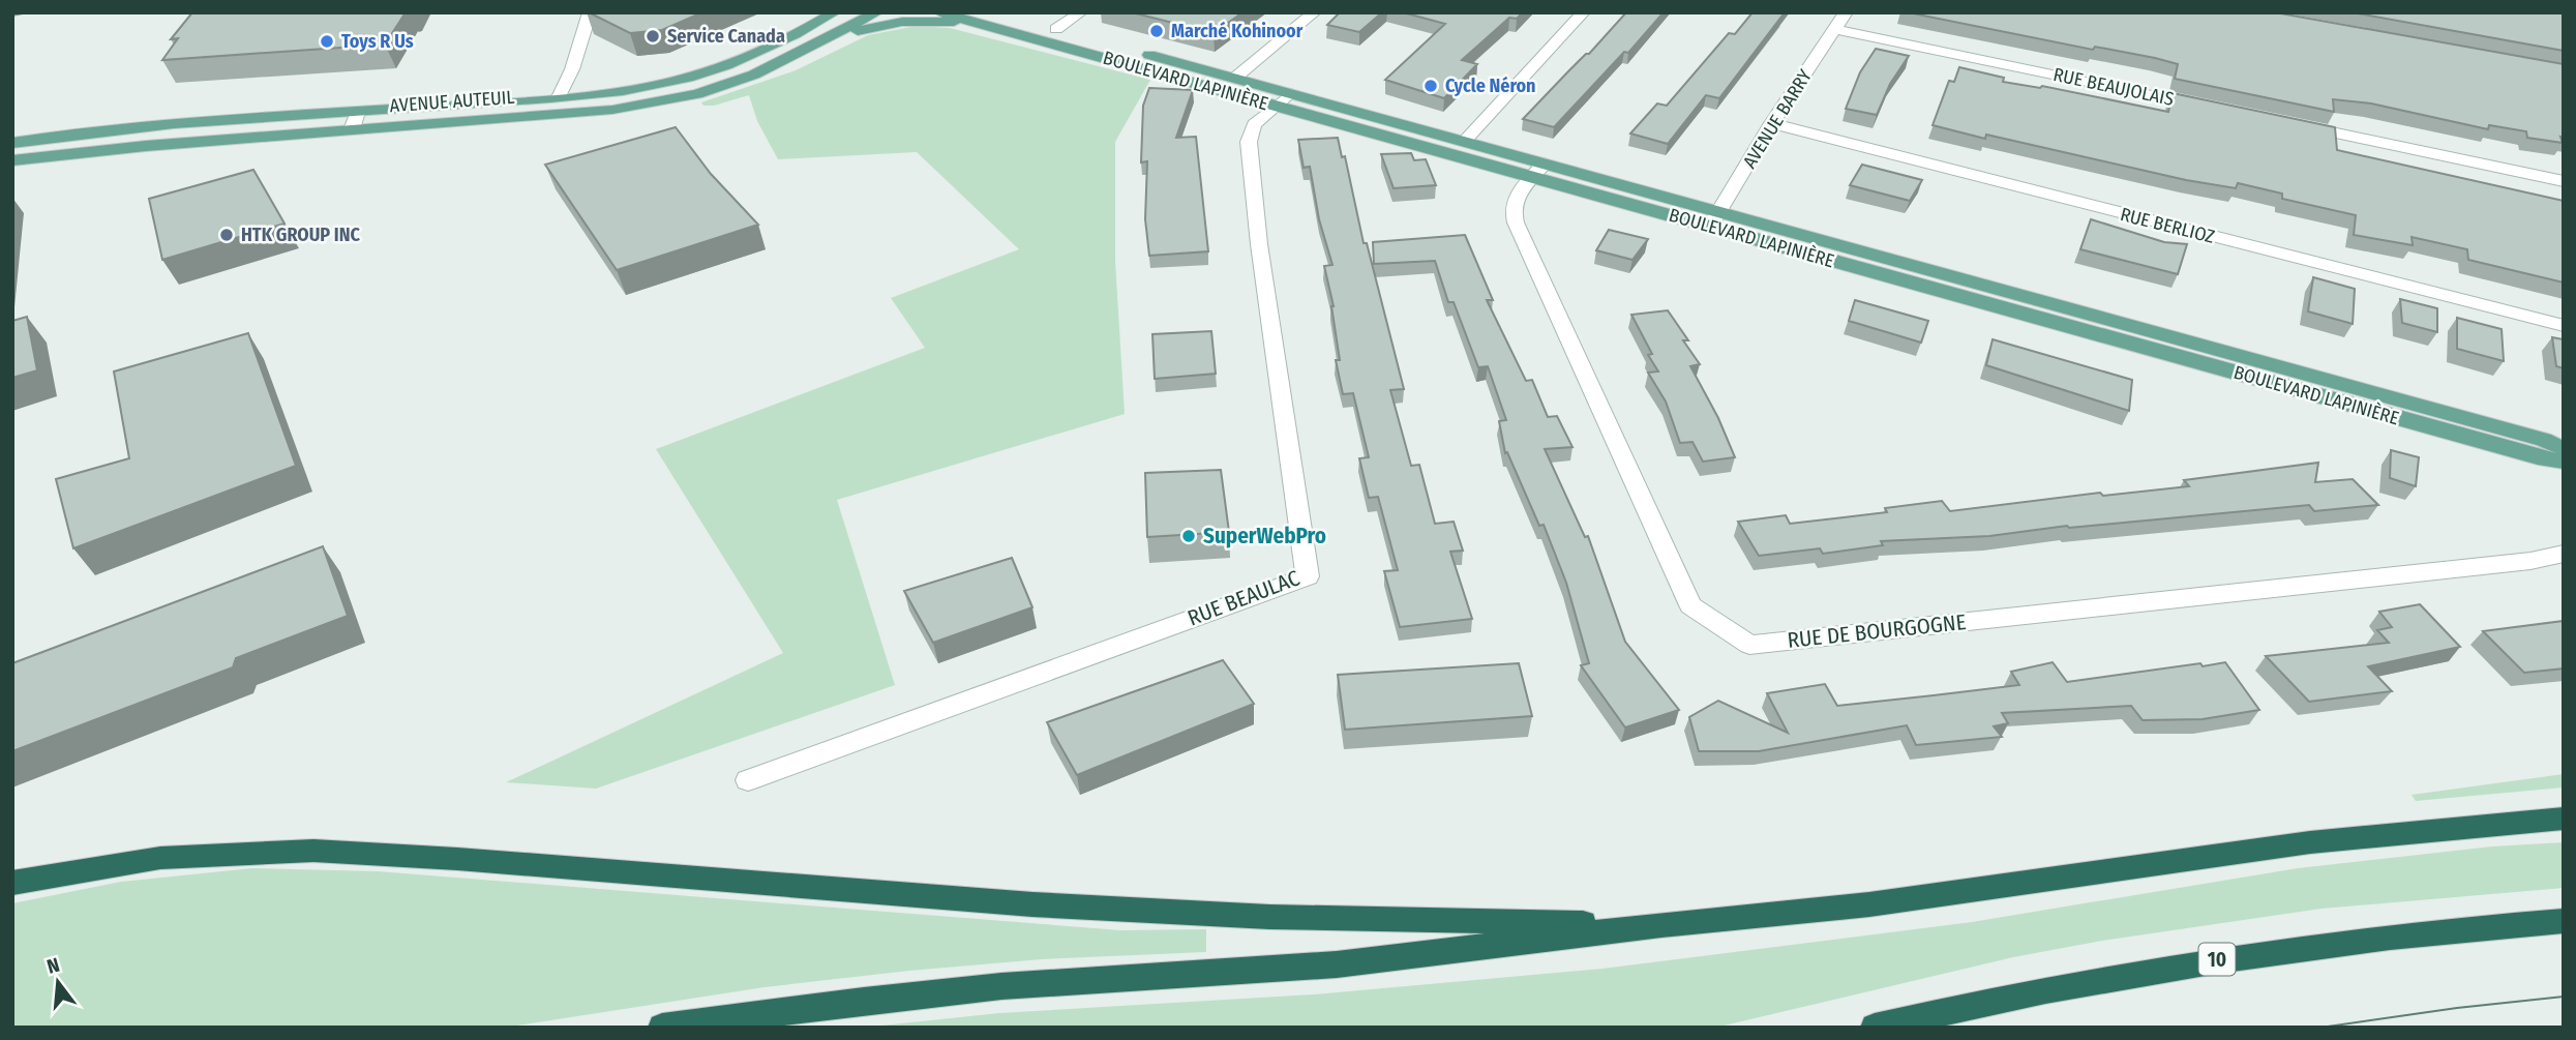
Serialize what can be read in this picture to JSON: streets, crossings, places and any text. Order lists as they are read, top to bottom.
{
  "streets": {
    "highway": ["10"],
    "main road": ["BOULEVARD LAPINIÈRE", "AVENUE AUTEUIL"],
    "street": [
      "RUE BEAUJOLAIS",
      "AVENUE BARRY",
      "RUE BERLIOZ",
      "RUE BEAULAC",
      "RUE DE BOURGOGNE"
    ]
  },
  "crossings": [
    ["BOULEVARD LAPINIÈRE", "AVENUE BARRY"],
    ["BOULEVARD LAPINIÈRE", "RUE BEAULAC"],
    ["BOULEVARD LAPINIÈRE", "RUE DE BOURGOGNE"],
    ["RUE BEAUJOLAIS", "AVENUE BARRY"],
    ["AVENUE BARRY", "RUE BERLIOZ"]
  ],
  "places": [
    "Marché Kohinoor",
    "Service Canada",
    "Toys R Us",
    "Cycle Néron",
    "HTK GROUP INC",
    "SuperWebPro"
  ],
  "north": "top"
}
